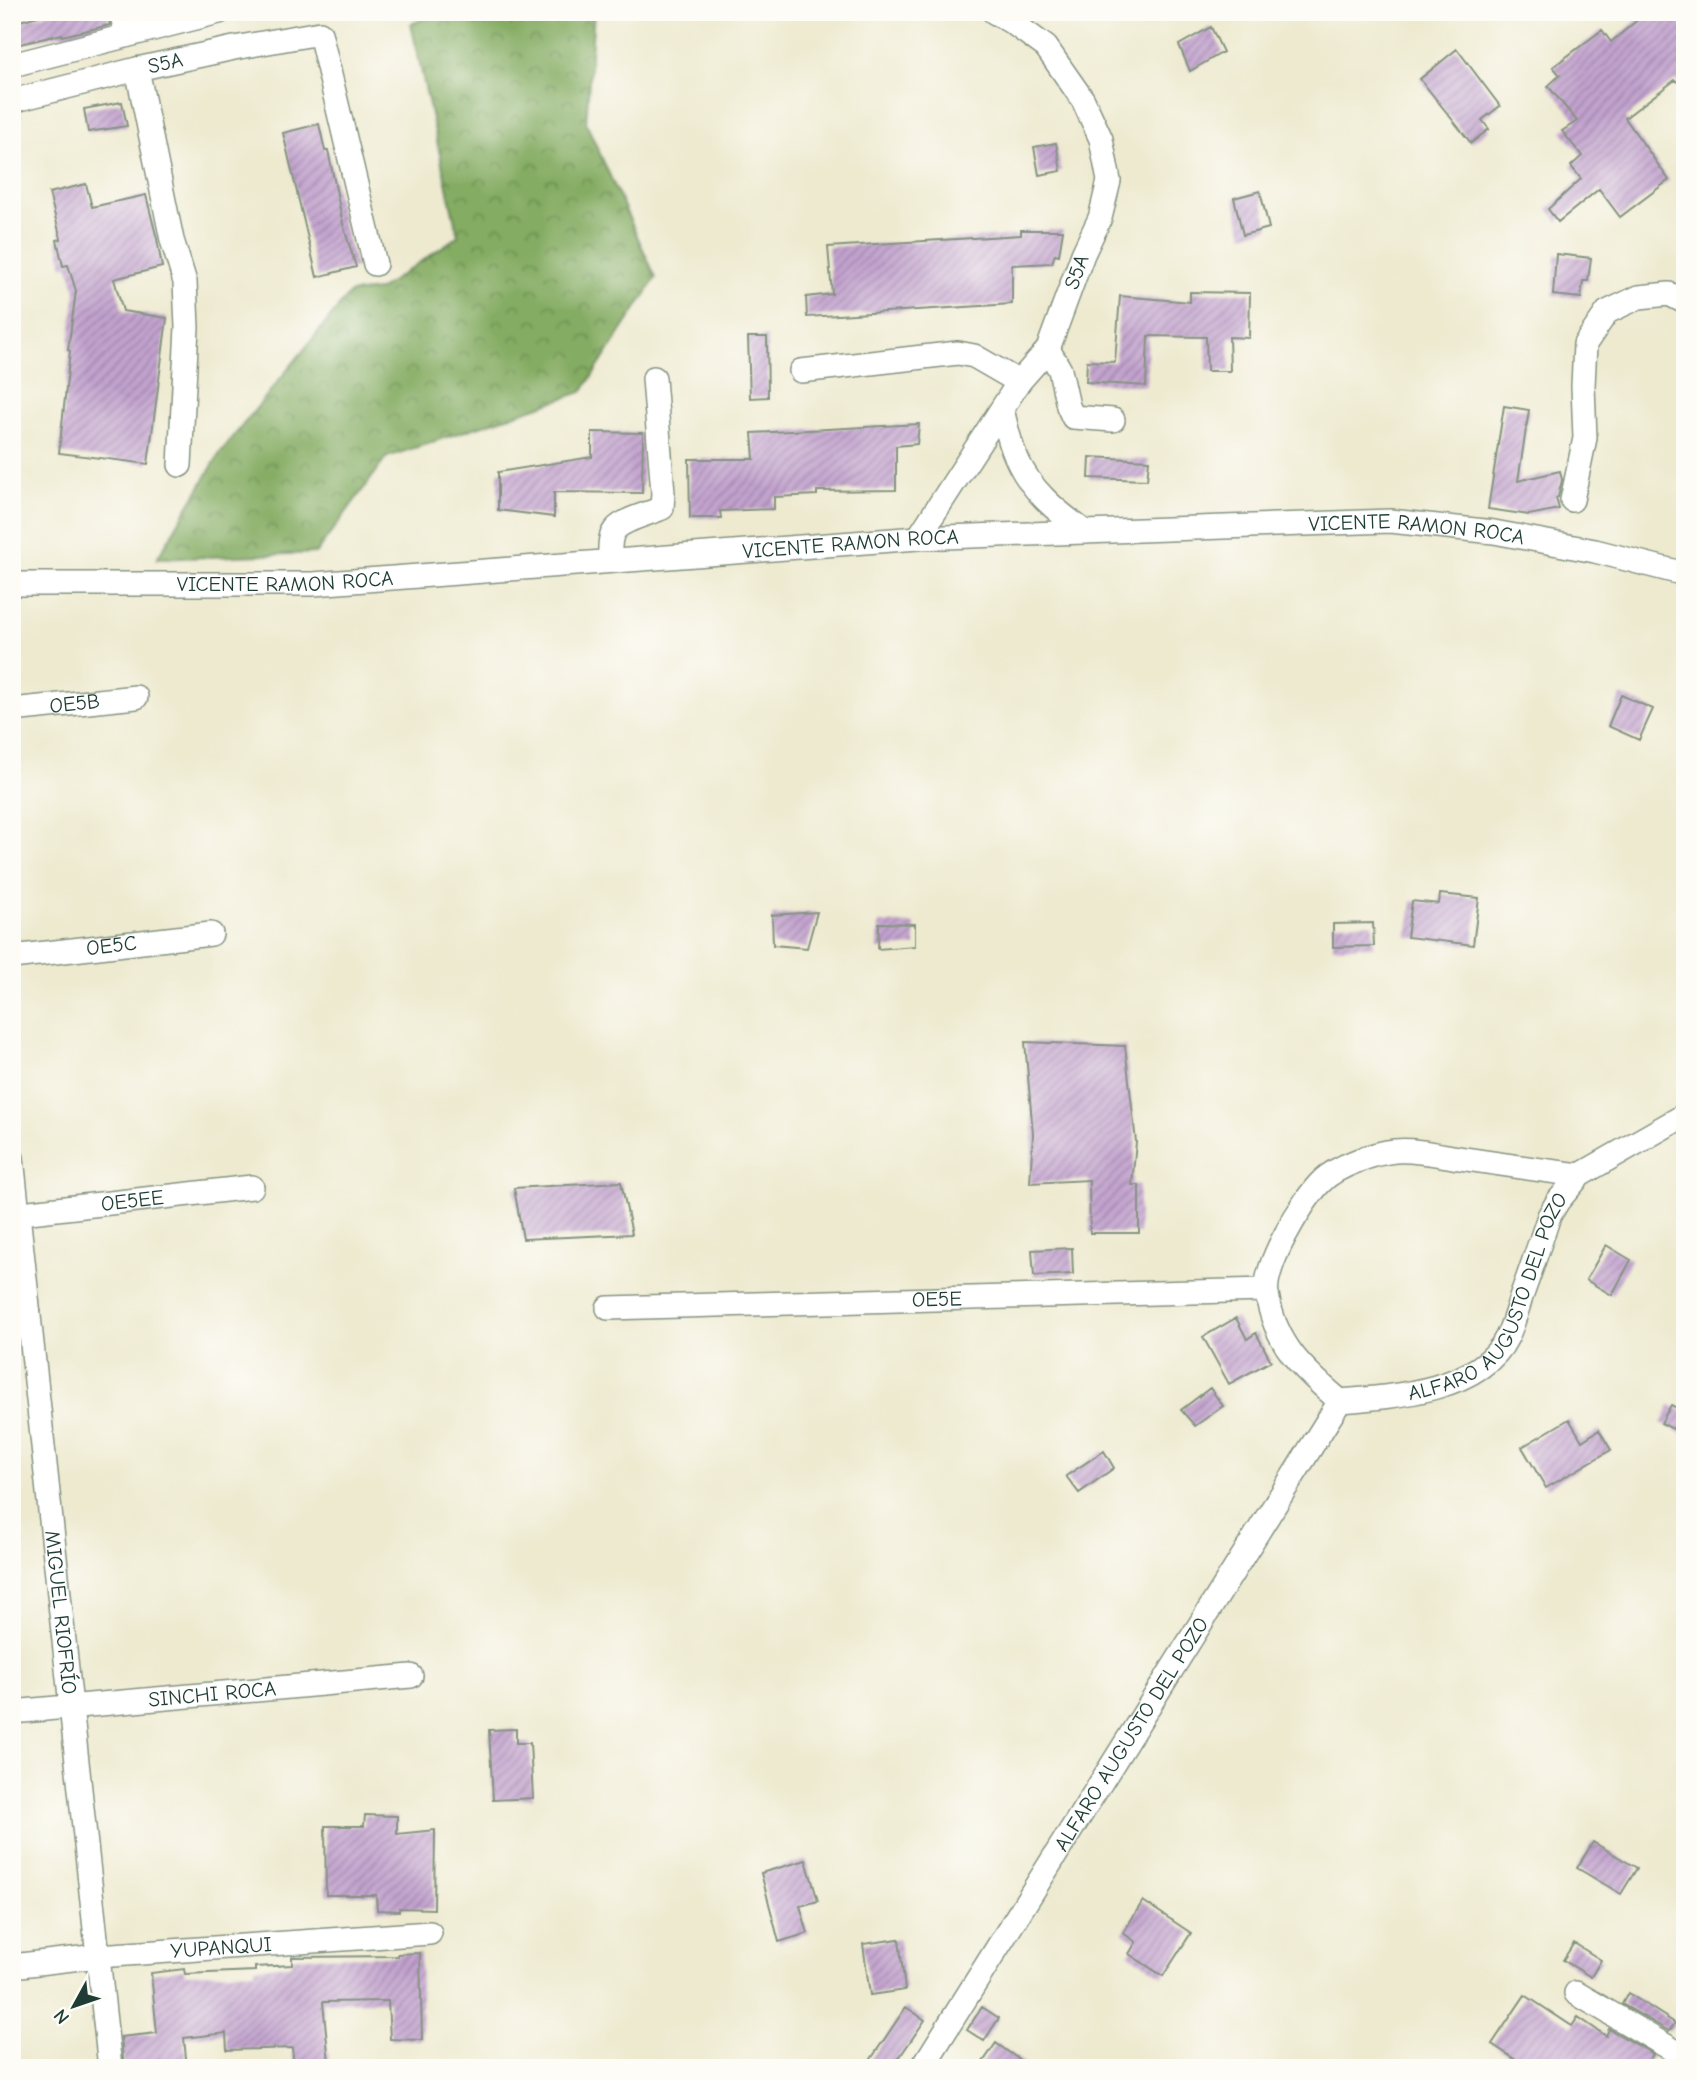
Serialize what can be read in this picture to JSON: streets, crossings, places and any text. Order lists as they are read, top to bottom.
{
  "streets": {
    "street": [
      "S5A",
      "VICENTE RAMON ROCA",
      "OE5B",
      "OE5C",
      "OE5EE",
      "ALFARO AUGUSTO DEL POZO",
      "OE5E",
      "MIGUEL RIOFRÍO",
      "SINCHI ROCA",
      "YUPANQUI"
    ]
  },
  "crossings": [
    ["S5A", "VICENTE RAMON ROCA"],
    ["OE5EE", "MIGUEL RIOFRÍO"],
    ["ALFARO AUGUSTO DEL POZO", "OE5E"],
    ["MIGUEL RIOFRÍO", "SINCHI ROCA"],
    ["MIGUEL RIOFRÍO", "YUPANQUI"]
  ],
  "north": "bottom left"
}
